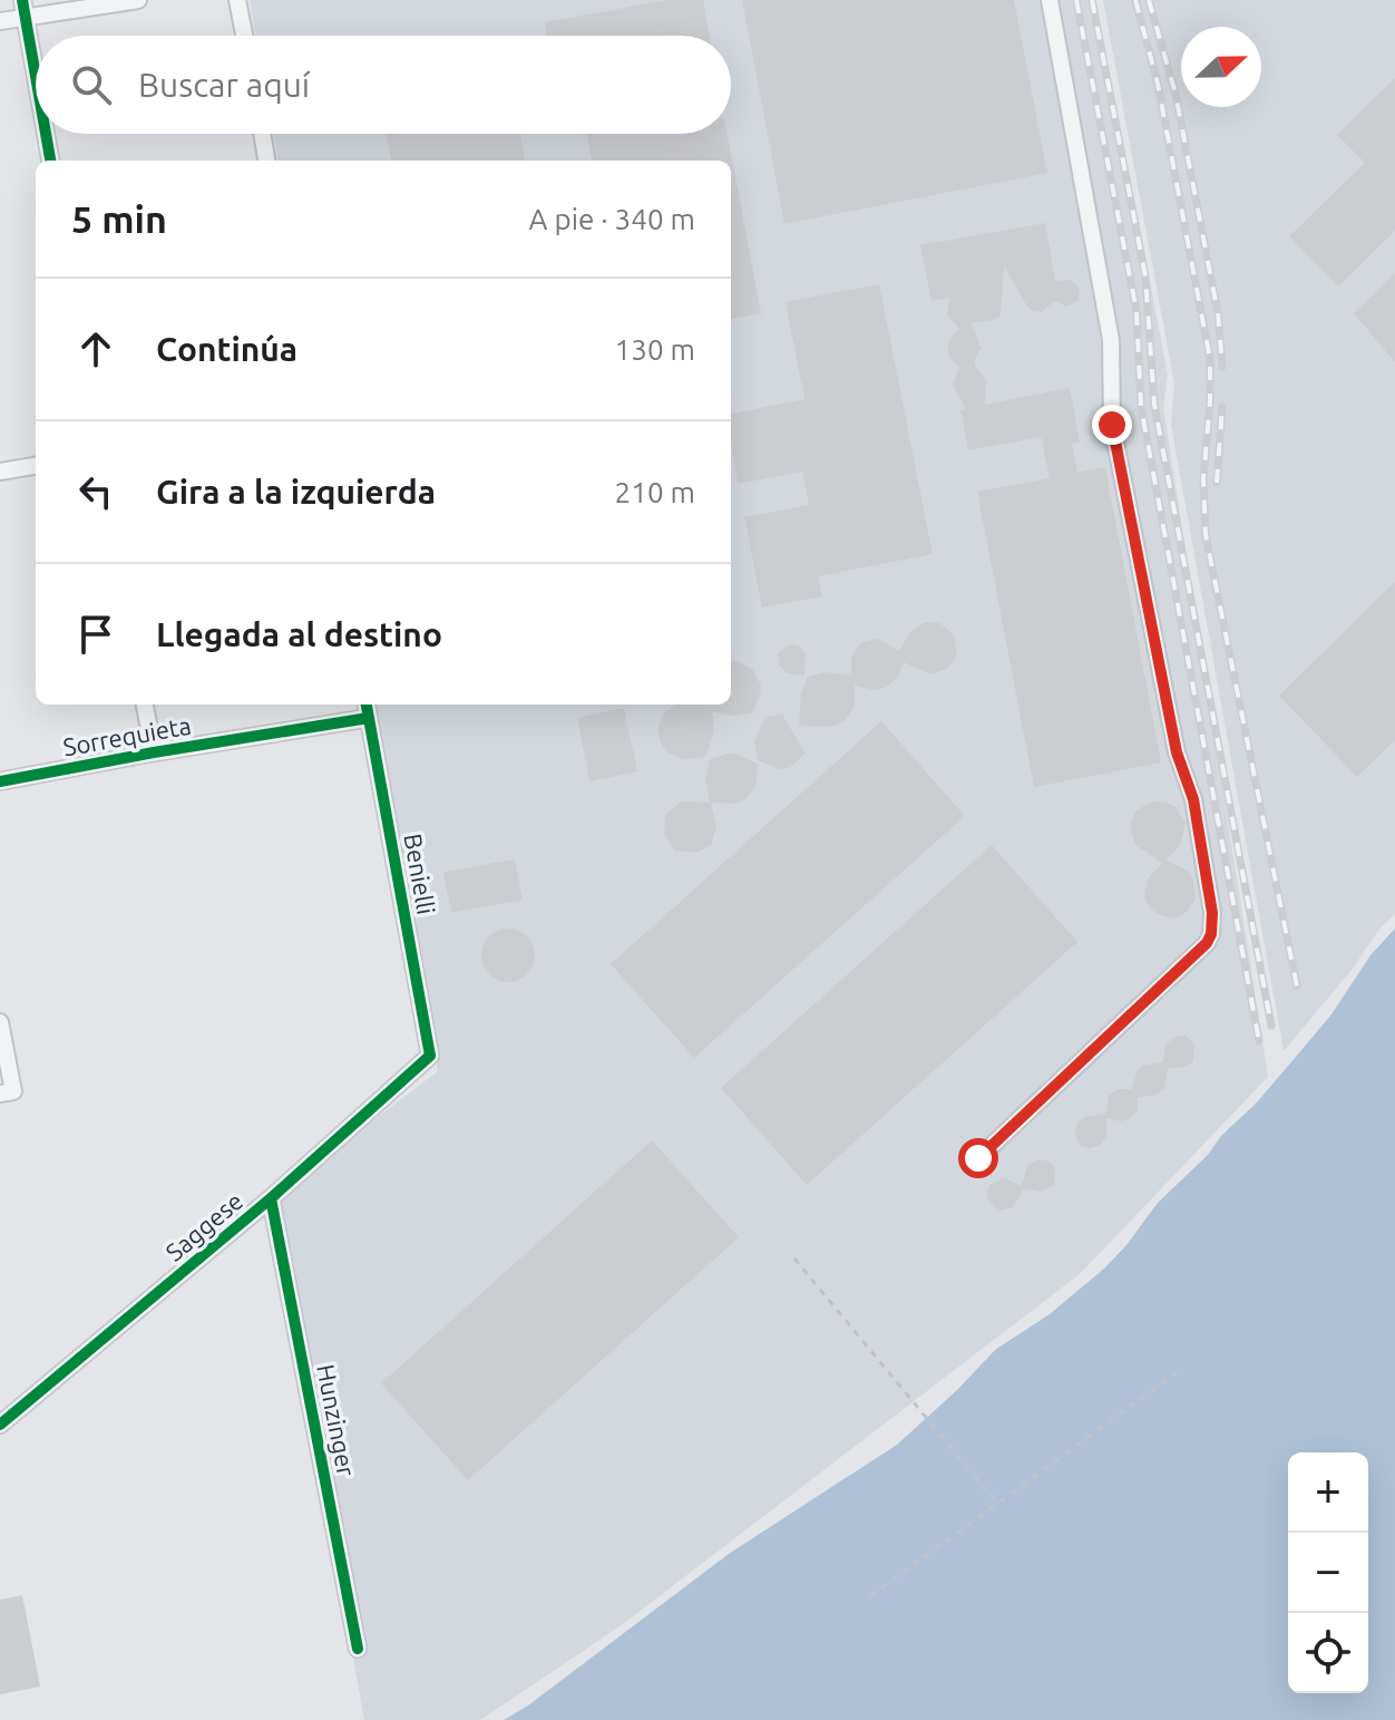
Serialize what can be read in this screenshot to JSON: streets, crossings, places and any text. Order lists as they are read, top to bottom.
{
  "streets": {
    "street": [
      "Sorrequieta",
      "Benielli",
      "Saggese",
      "Hunzinger"
    ]
  },
  "crossings": [
    ["Sorrequieta", "Benielli"],
    ["Benielli", "Saggese"],
    ["Saggese", "Hunzinger"]
  ],
  "north": "right",
  "page": {
    "search": "Buscar aquí",
    "heading": ["5 min", "A pie · 340 m"],
    "list": [
      ["Continúa", "130 m"],
      ["Gira a la izquierda", "210 m"],
      "Llegada al destino"
    ],
    "map_buttons": ["+", "−"]
  }
}
